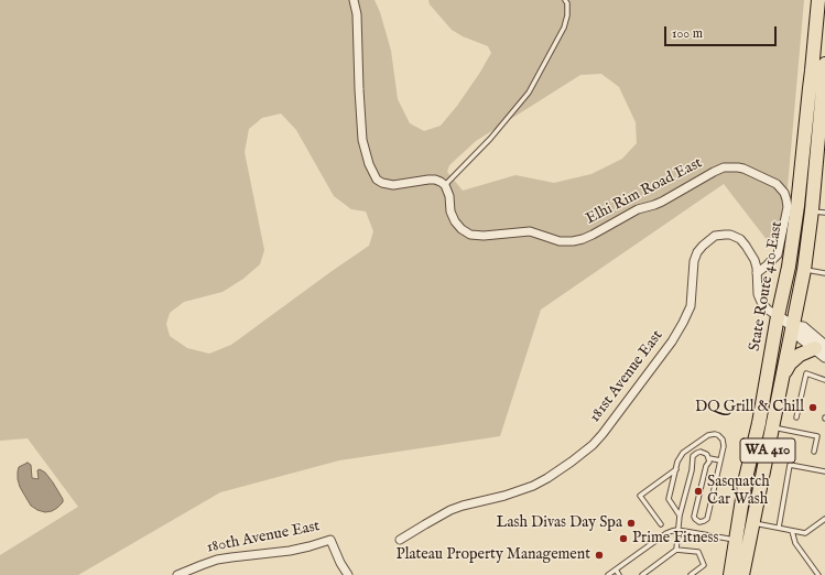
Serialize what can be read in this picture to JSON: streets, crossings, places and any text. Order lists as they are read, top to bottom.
{
  "streets": {
    "highway": ["State Route 410 East", "WA 410"],
    "street": ["Elhi Rim Road East", "181st Avenue East", "180th Avenue East"]
  },
  "crossings": [
    ["Elhi Rim Road East", "181st Avenue East"],
    ["State Route 410 East", "181st Avenue East"]
  ],
  "places": [
    "DQ Grill & Chill",
    "Sasquatch Car Wash",
    "Lash Divas Day Spa",
    "Prime Fitness",
    "Plateau Property Management"
  ],
  "scale_bar": "100 m"
}
